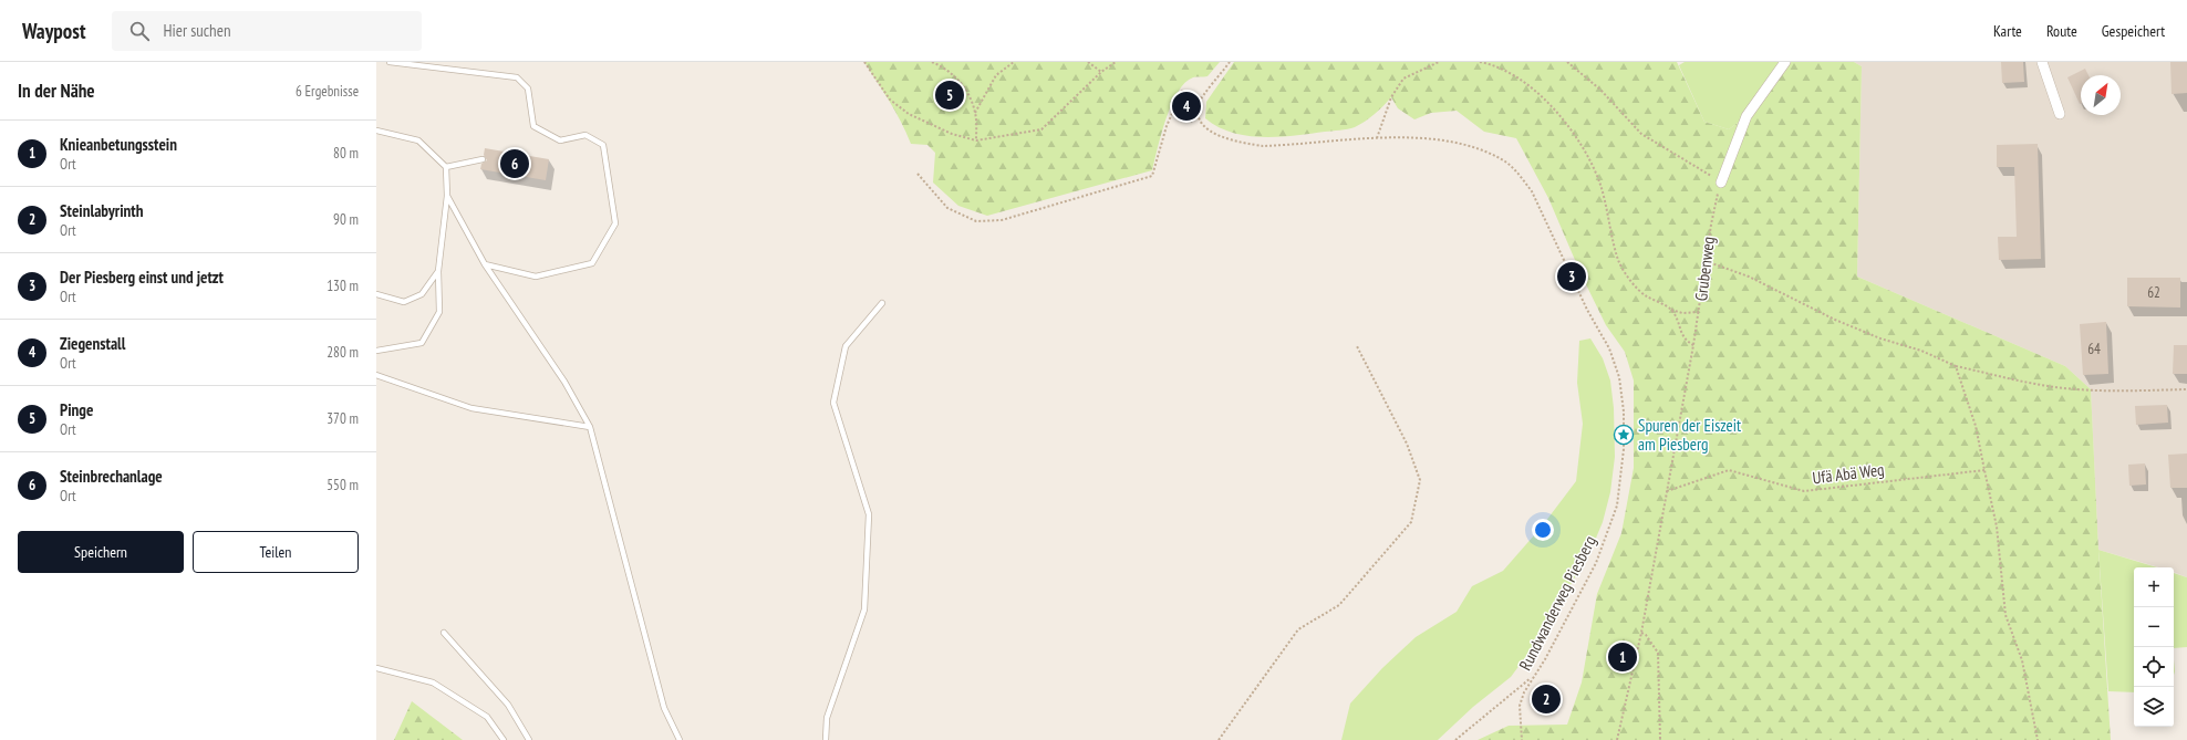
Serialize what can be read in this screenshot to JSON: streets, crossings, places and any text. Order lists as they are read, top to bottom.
{
  "streets": {
    "path": ["Grubenweg", "Ufä Abä Weg", "Rundwanderweg Piesberg"]
  },
  "crossings": [
    ["Grubenweg", "Ufä Abä Weg"]
  ],
  "places": {
    "place": ["Spuren der Eiszeit am Piesberg"]
  },
  "house_numbers": ["62", "64"],
  "north": "top right",
  "page": {
    "header": "Waypost",
    "search": "Hier suchen",
    "nav": ["Karte", "Route", "Gespeichert"],
    "heading": ["In der Nähe", "6 Ergebnisse"],
    "pins": [
      "5",
      "4",
      "6",
      "3",
      "1",
      "2"
    ],
    "list": [
      {
        "mark": "1",
        "name": "Knieanbetungsstein",
        "note": "Ort",
        "value": "80 m"
      },
      {
        "mark": "2",
        "name": "Steinlabyrinth",
        "note": "Ort",
        "value": "90 m"
      },
      {
        "mark": "3",
        "name": "Der Piesberg einst und jetzt",
        "note": "Ort",
        "value": "130 m"
      },
      {
        "mark": "4",
        "name": "Ziegenstall",
        "note": "Ort",
        "value": "280 m"
      },
      {
        "mark": "5",
        "name": "Pinge",
        "note": "Ort",
        "value": "370 m"
      },
      {
        "mark": "6",
        "name": "Steinbrechanlage",
        "note": "Ort",
        "value": "550 m"
      }
    ],
    "buttons": ["Speichern", "Teilen"],
    "map_buttons": ["+", "−"]
  }
}
